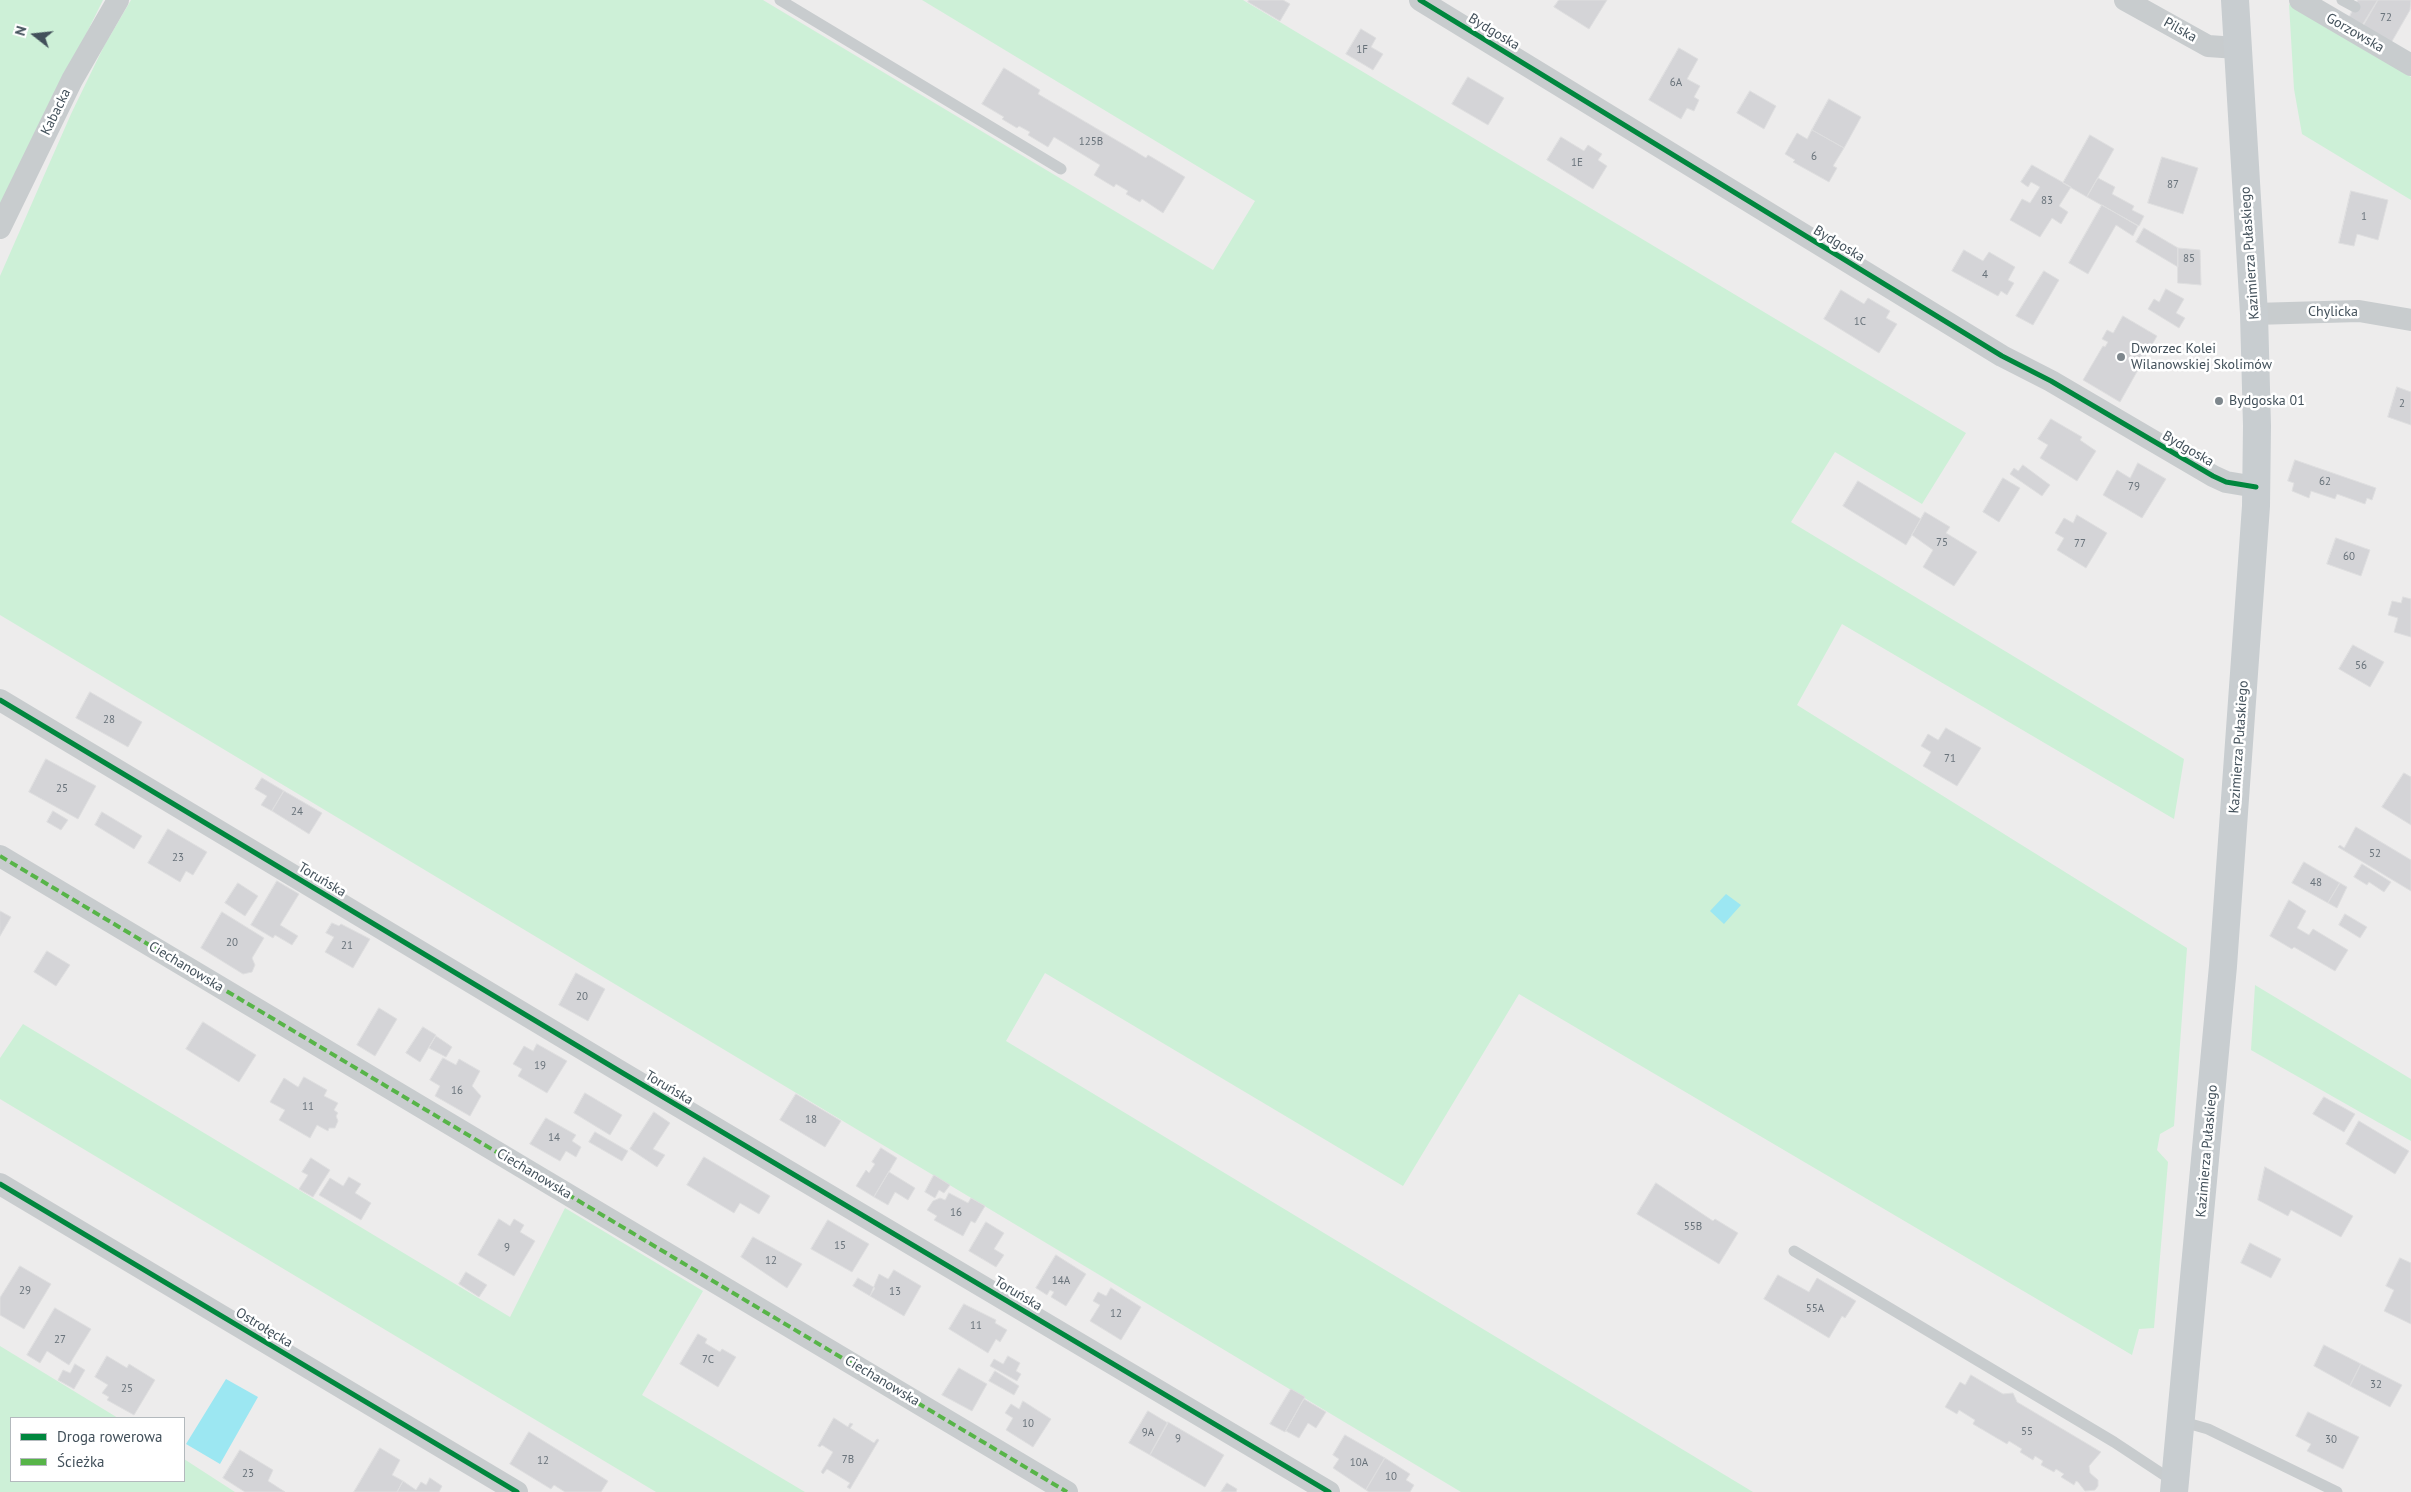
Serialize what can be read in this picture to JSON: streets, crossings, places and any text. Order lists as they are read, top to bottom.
{
  "streets": {
    "main road": ["Kazimierza Pułaskiego"],
    "street": [
      "Pilska",
      "Bydgoska",
      "Gorzowska",
      "Kabacka",
      "Chylicka",
      "Toruńska",
      "Ciechanowska",
      "Ostrołęcka"
    ]
  },
  "crossings": [
    ["Pilska", "Kazimierza Pułaskiego"],
    ["Bydgoska", "Kazimierza Pułaskiego"],
    ["Kazimierza Pułaskiego", "Chylicka"]
  ],
  "places": ["Dworzec Kolei Wilanowskiej Skolimów", "Bydgoska 01"],
  "house_numbers": [
    "72",
    "1F",
    "6A",
    "125B",
    "6",
    "1E",
    "87",
    "83",
    "1",
    "85",
    "4",
    "1C",
    "2",
    "62",
    "79",
    "75",
    "77",
    "60",
    "56",
    "28",
    "71",
    "25",
    "24",
    "52",
    "23",
    "48",
    "20",
    "21",
    "20",
    "19",
    "16",
    "11",
    "18",
    "14",
    "16",
    "55B",
    "15",
    "9",
    "12",
    "14A",
    "29",
    "13",
    "55A",
    "12",
    "11",
    "27",
    "7C",
    "32",
    "25",
    "10",
    "55",
    "9A",
    "9",
    "30",
    "7B",
    "12",
    "10A",
    "23",
    "10"
  ],
  "legend": ["Droga rowerowa", "Ścieżka"],
  "north": "left"
}
